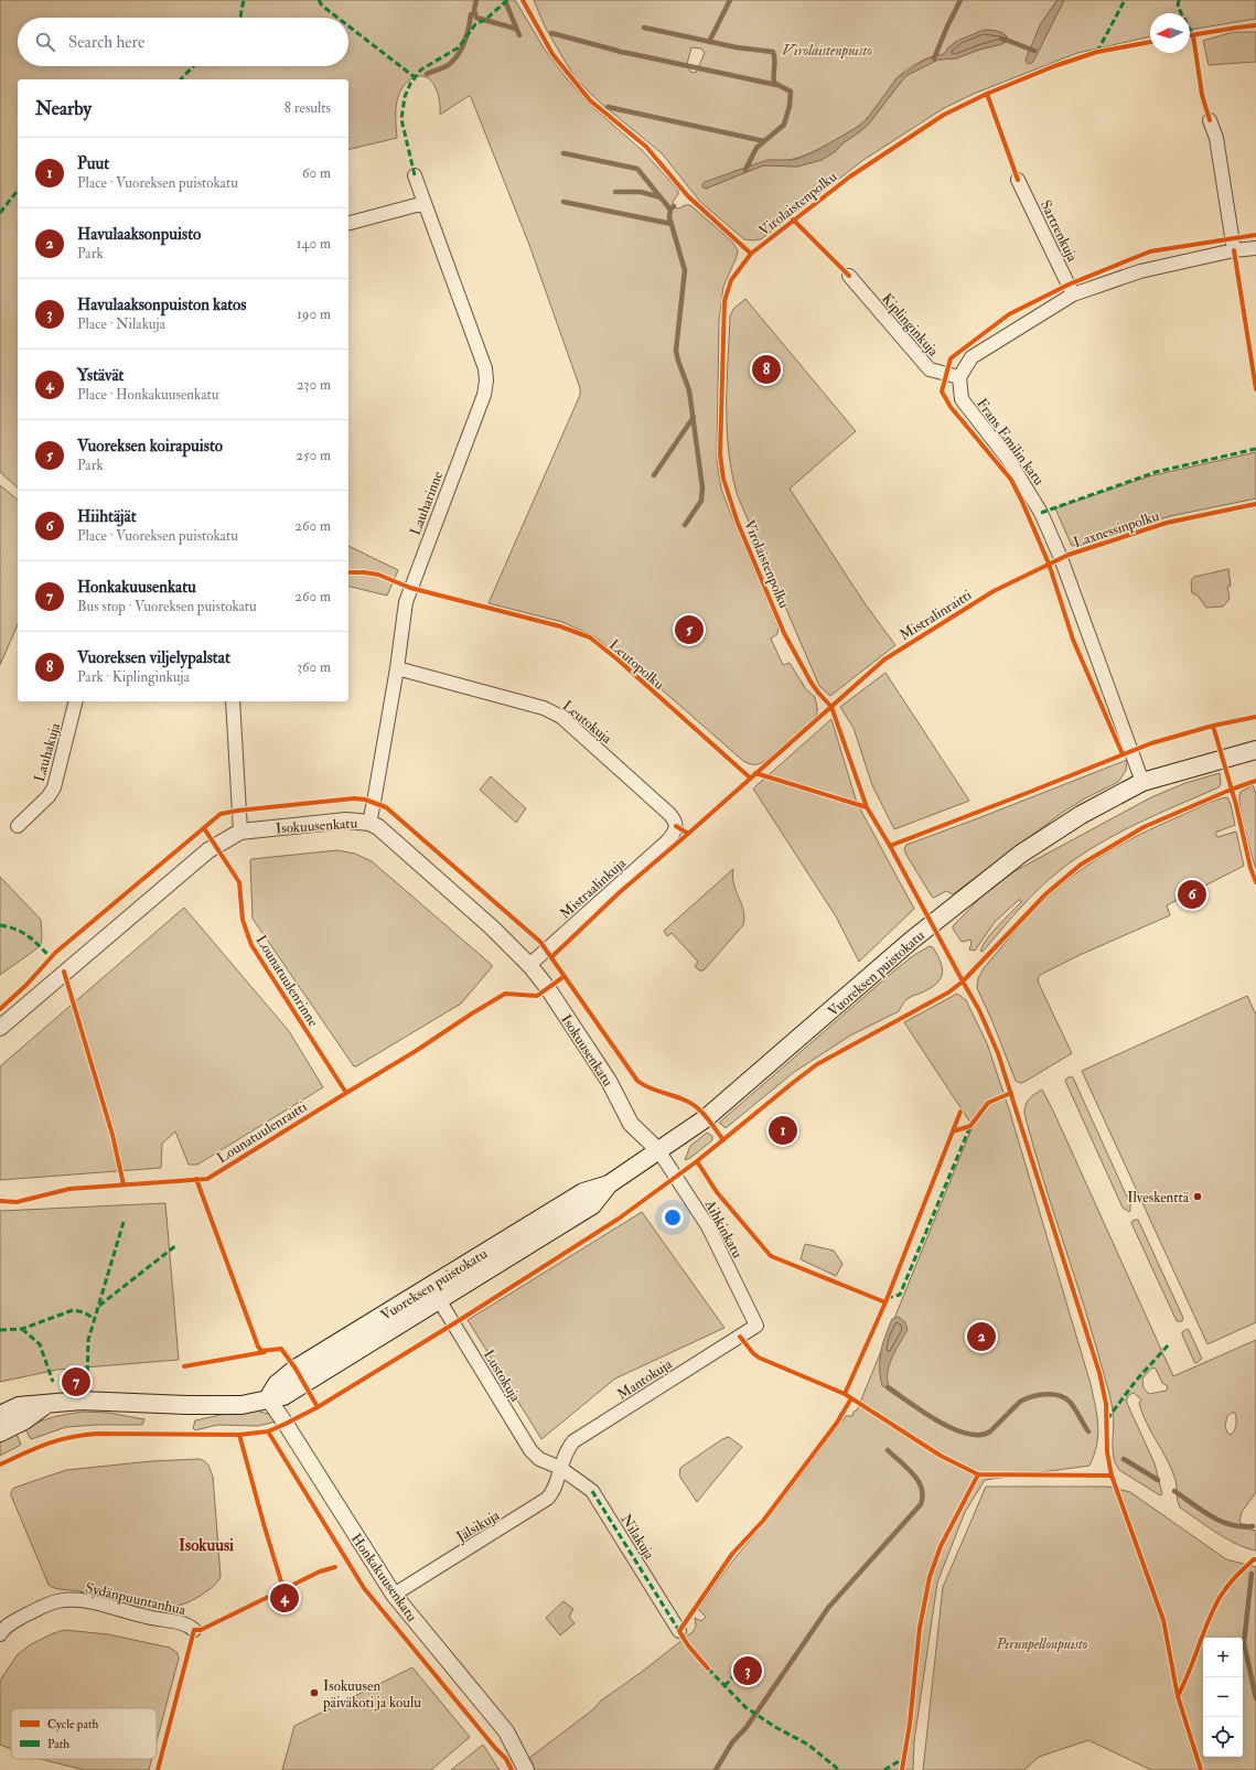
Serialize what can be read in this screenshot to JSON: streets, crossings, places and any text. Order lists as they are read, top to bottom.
{
  "streets": {
    "main road": ["Vuoreksen puistokatu"],
    "street": [
      "Sartrenkuja",
      "Kiplinginkuja",
      "Frans Emilin katu",
      "Lauharinne",
      "Leutokuja",
      "Lauhakuja",
      "Isokuusenkatu",
      "Mistraalinkuja",
      "Aihkinkatu",
      "Lustokuja",
      "Mantokuja",
      "Jälsikuja",
      "Nilakuja",
      "Honkakuusenkatu",
      "Sydänpuuntanhua"
    ],
    "cycle path": [
      "Virolaistenpolku",
      "Laxnessinpolku",
      "Leutopolku",
      "Lounatuulenrinne",
      "Lounatuulenraitti"
    ]
  },
  "crossings": [
    ["Kiplinginkuja", "Frans Emilin katu"],
    ["Frans Emilin katu", "Vuoreksen puistokatu"],
    ["Lauharinne", "Leutokuja"],
    ["Lauharinne", "Isokuusenkatu"],
    ["Leutokuja", "Mistraalinkuja"],
    ["Isokuusenkatu", "Mistraalinkuja"],
    ["Isokuusenkatu", "Vuoreksen puistokatu"],
    ["Isokuusenkatu", "Aihkinkatu"],
    ["Vuoreksen puistokatu", "Aihkinkatu"],
    ["Vuoreksen puistokatu", "Lustokuja"],
    ["Vuoreksen puistokatu", "Honkakuusenkatu"],
    ["Aihkinkatu", "Mantokuja"],
    ["Lustokuja", "Mantokuja"],
    ["Lustokuja", "Jälsikuja"],
    ["Lustokuja", "Nilakuja"],
    ["Mantokuja", "Jälsikuja"],
    ["Mantokuja", "Nilakuja"],
    ["Jälsikuja", "Nilakuja"],
    ["Jälsikuja", "Honkakuusenkatu"]
  ],
  "districts": ["Isokuusi"],
  "parks": ["Virolaistenpuisto", "Pirunpellonpuisto"],
  "places": ["Ilveskenttä", "Isokuusen päiväkoti ja koulu"],
  "legend": ["Cycle path", "Path"],
  "north": "left",
  "page": {
    "search": "Search here",
    "heading": ["Nearby", "8 results"],
    "list": [
      {
        "mark": "1",
        "name": "Puut",
        "note": "Place · Vuoreksen puistokatu",
        "value": "60 m"
      },
      {
        "mark": "2",
        "name": "Havulaaksonpuisto",
        "note": "Park",
        "value": "140 m"
      },
      {
        "mark": "3",
        "name": "Havulaaksonpuiston katos",
        "note": "Place · Nilakuja",
        "value": "190 m"
      },
      {
        "mark": "4",
        "name": "Ystävät",
        "note": "Place · Honkakuusenkatu",
        "value": "230 m"
      },
      {
        "mark": "5",
        "name": "Vuoreksen koirapuisto",
        "note": "Park",
        "value": "250 m"
      },
      {
        "mark": "6",
        "name": "Hiihtäjät",
        "note": "Place · Vuoreksen puistokatu",
        "value": "260 m"
      },
      {
        "mark": "7",
        "name": "Honkakuusenkatu",
        "note": "Bus stop · Vuoreksen puistokatu",
        "value": "260 m"
      },
      {
        "mark": "8",
        "name": "Vuoreksen viljelypalstat",
        "note": "Park · Kiplinginkuja",
        "value": "360 m"
      }
    ],
    "pins": [
      "8",
      "5",
      "6",
      "1",
      "2",
      "7",
      "4",
      "3"
    ],
    "map_buttons": ["+", "−"]
  }
}
